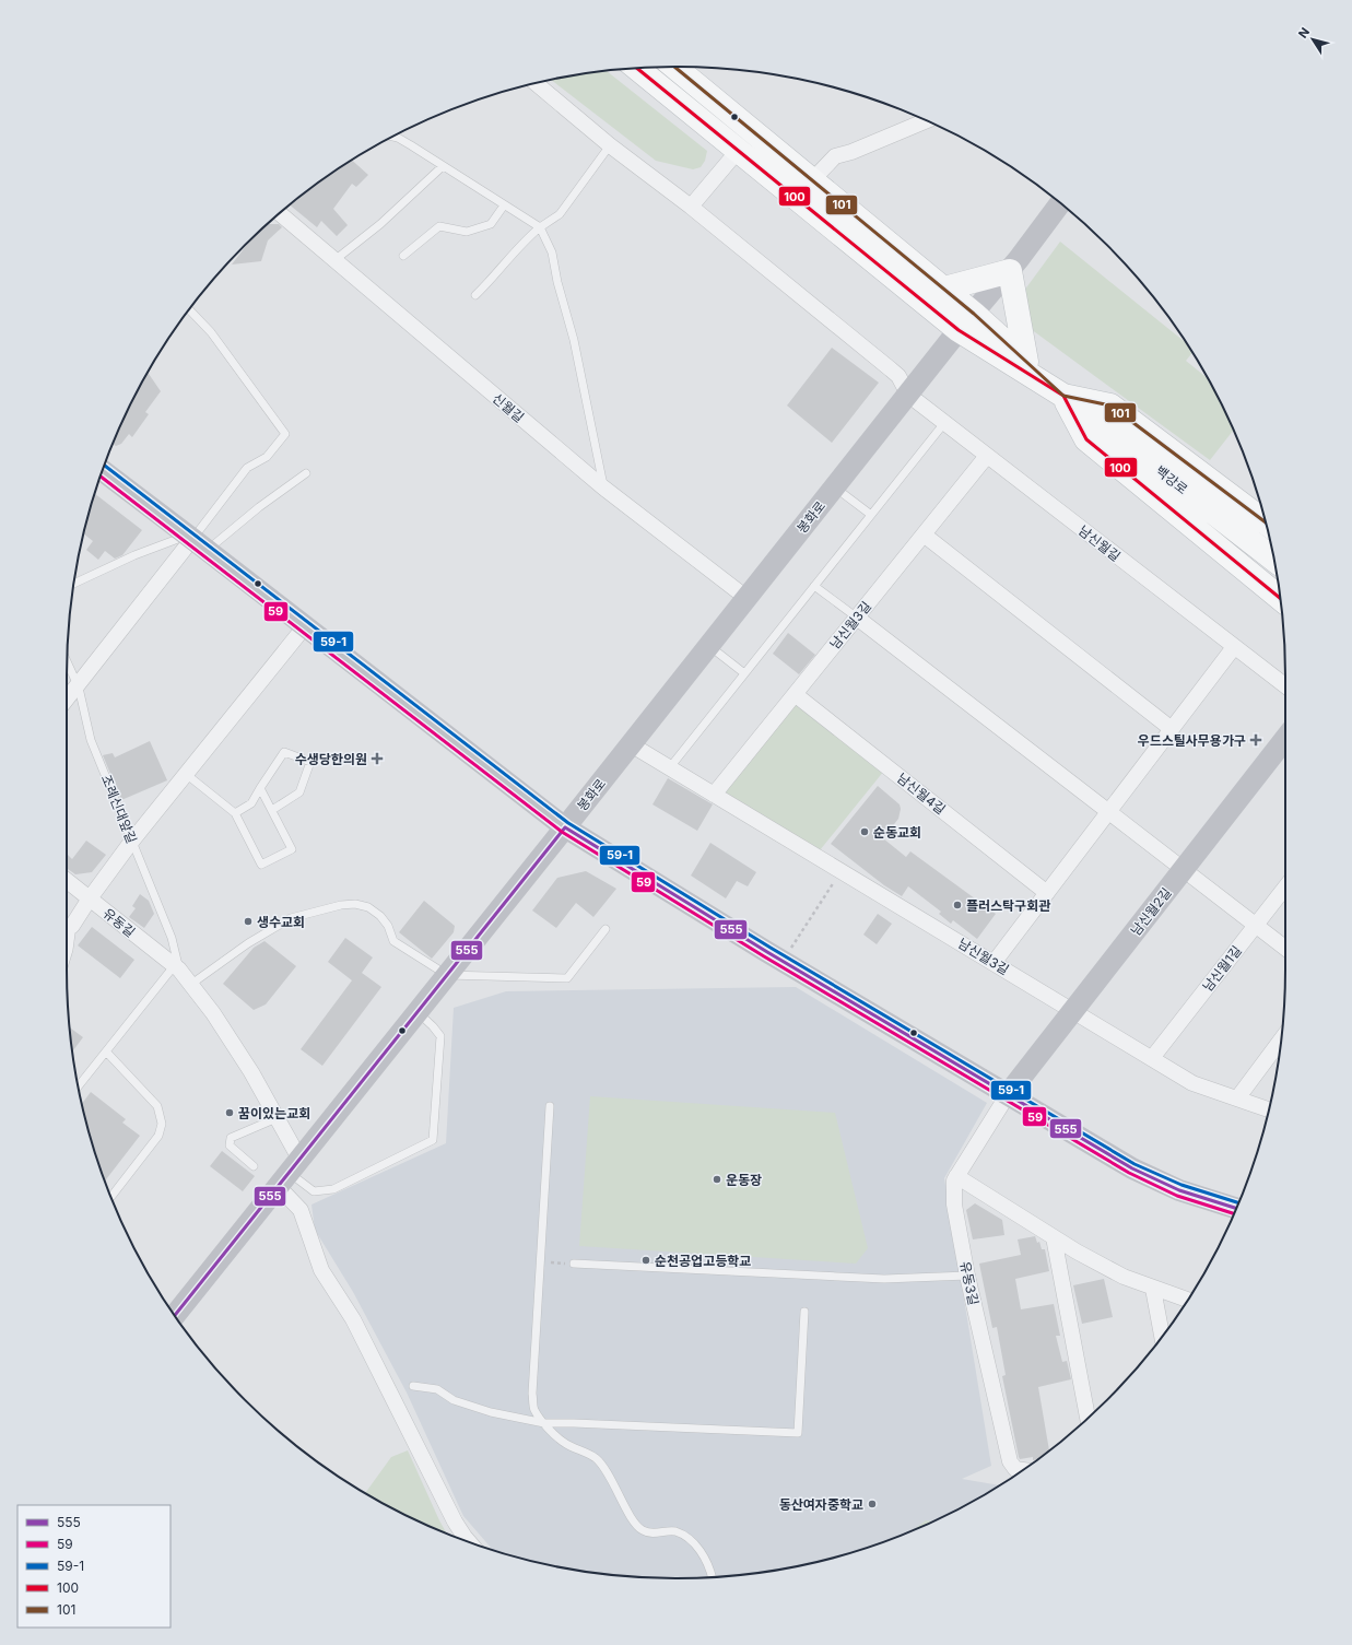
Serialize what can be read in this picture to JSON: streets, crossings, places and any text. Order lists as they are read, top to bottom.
{
  "streets": {
    "main road": ["백강로"],
    "street": [
      "신월길",
      "봉화로",
      "남신월길",
      "남신월3길",
      "남신월4길",
      "남신월2길",
      "유동길",
      "남신월1길",
      "유동3길"
    ],
    "lane": ["조례신대앞길"]
  },
  "crossings": [
    ["신월길", "봉화로"],
    ["백강로", "봉화로"],
    ["봉화로", "남신월길"],
    ["봉화로", "남신월3길"],
    ["봉화로", "유동길"],
    ["남신월길", "남신월3길"],
    ["남신월3길", "남신월4길"],
    ["남신월3길", "남신월2길"],
    ["조례신대앞길", "유동길"],
    ["남신월2길", "유동3길"]
  ],
  "places": {
    "health": ["우드스틸사무용가구", "수생당한의원"],
    "other": [
      "순동교회",
      "플러스탁구회관",
      "생수교회",
      "꿈이있는교회",
      "운동장",
      "순천공업고등학교",
      "동산여자중학교"
    ]
  },
  "lines": [
    "transit line 101",
    "transit line 100",
    "transit line 59-1",
    "transit line 59",
    "transit line 555"
  ],
  "legend": [
    "555",
    "59",
    "59-1",
    "100",
    "101"
  ],
  "north": "top left"
}
